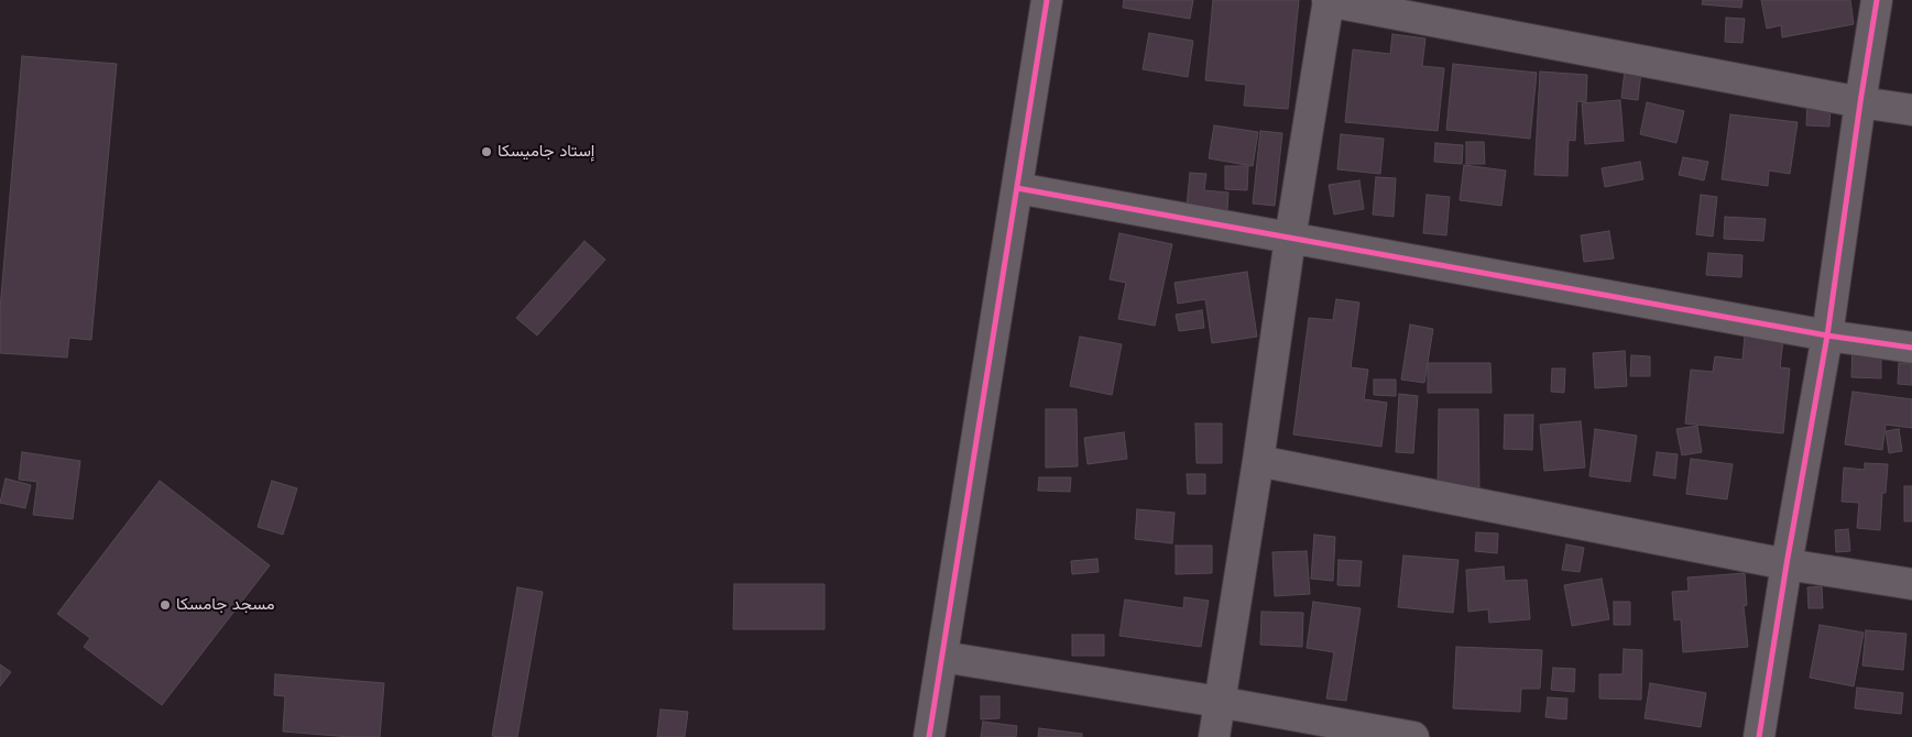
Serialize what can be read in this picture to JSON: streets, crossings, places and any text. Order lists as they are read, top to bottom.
{
  "places": ["إستاد جاميسكا", "مسجد جامسكا"]
}
